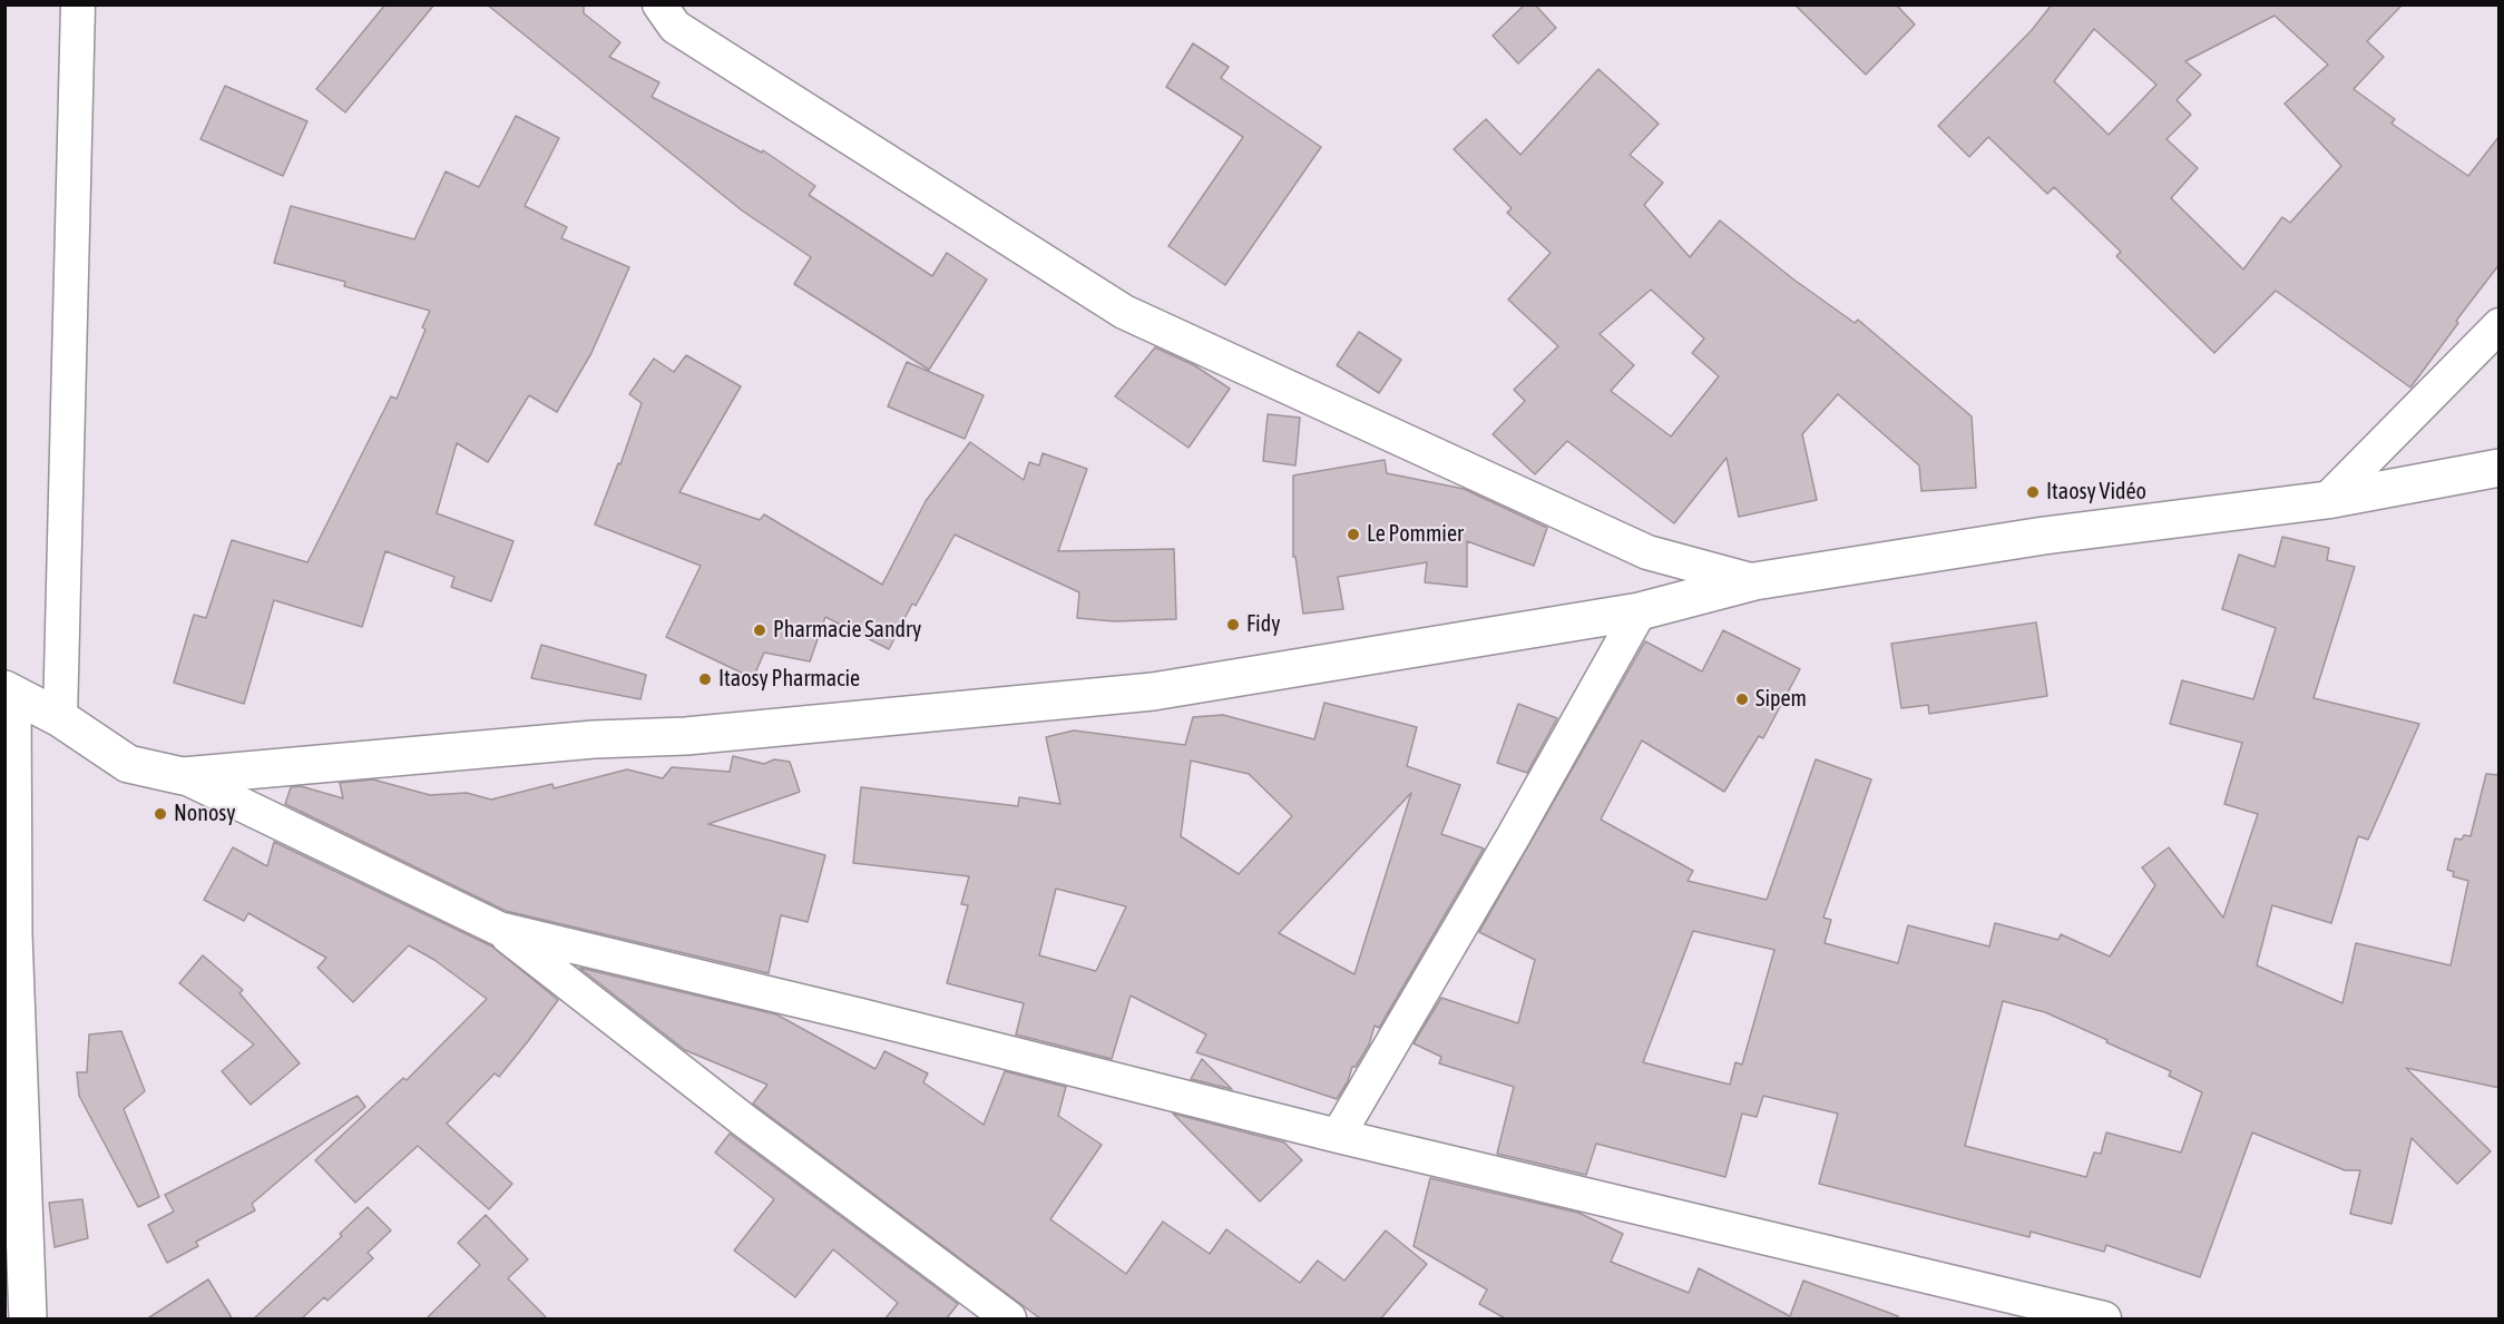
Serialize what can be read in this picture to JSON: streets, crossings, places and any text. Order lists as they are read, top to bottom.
{
  "places": [
    "Itaosy Vidéo",
    "Le Pommier",
    "Fidy",
    "Pharmacie Sandry",
    "Itaosy Pharmacie",
    "Sipem",
    "Nonosy"
  ]
}
